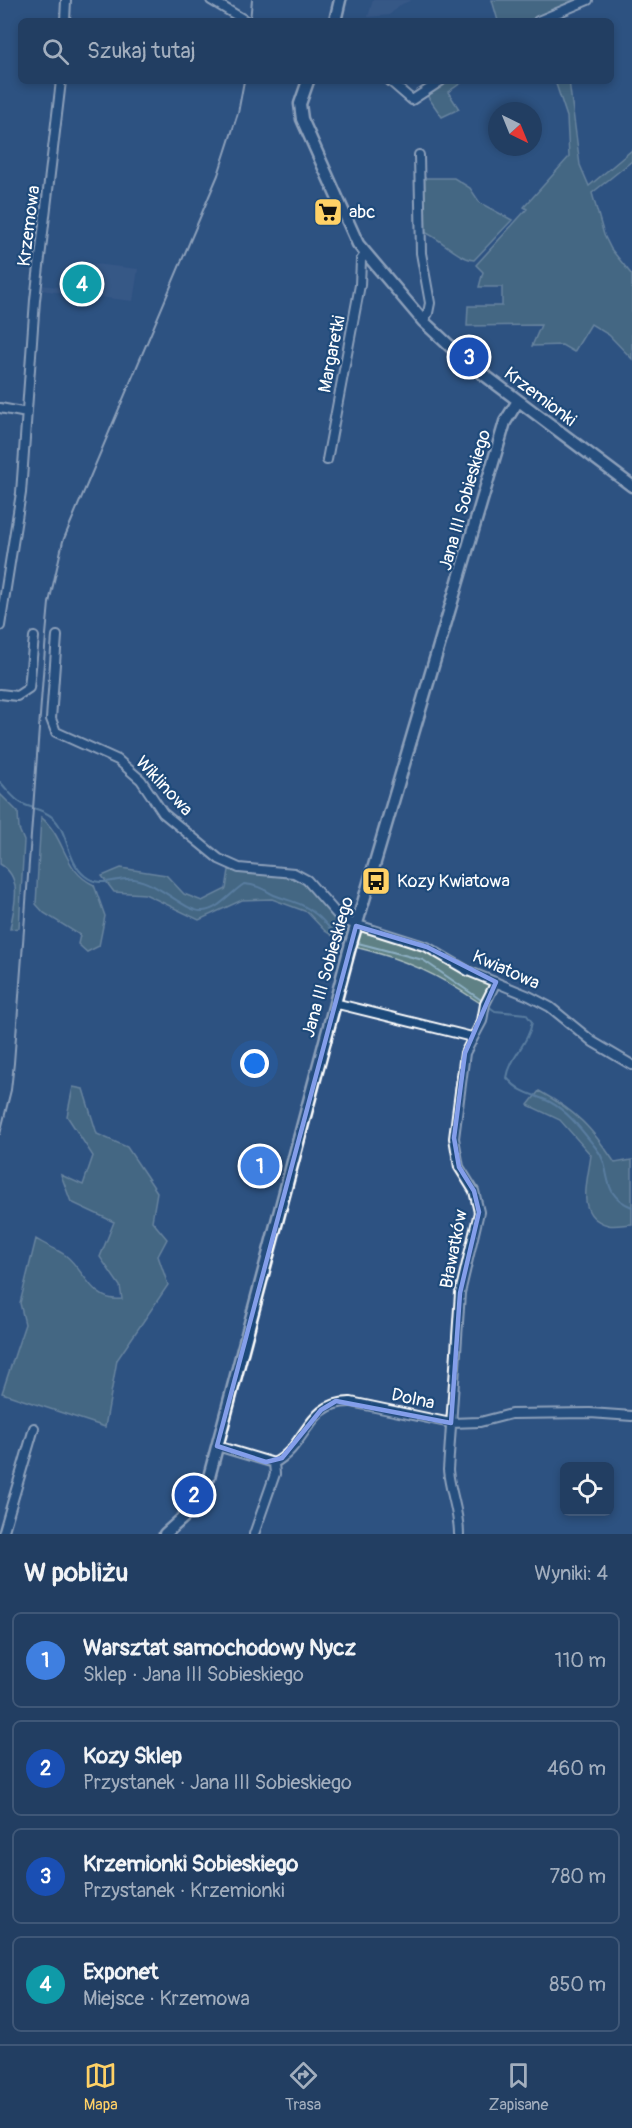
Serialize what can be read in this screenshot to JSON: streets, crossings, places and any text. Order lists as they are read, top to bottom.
{
  "streets": {
    "street": [
      "Krzemowa",
      "Margaretki",
      "Krzemionki",
      "Jana III Sobieskiego",
      "Wiklinowa",
      "Kwiatowa",
      "Bławatków",
      "Dolna"
    ]
  },
  "crossings": [
    ["Margaretki", "Krzemionki"],
    ["Krzemionki", "Jana III Sobieskiego"],
    ["Jana III Sobieskiego", "Wiklinowa"],
    ["Jana III Sobieskiego", "Kwiatowa"],
    ["Wiklinowa", "Kwiatowa"],
    ["Kwiatowa", "Bławatków"],
    ["Bławatków", "Dolna"]
  ],
  "places": {
    "supermarket": ["abc"],
    "bus stop": ["Kozy Kwiatowa"]
  },
  "north": "bottom right",
  "page": {
    "search": "Szukaj tutaj",
    "pins": [
      "4",
      "3",
      "1",
      "2"
    ],
    "heading": ["W pobliżu", "Wyniki: 4"],
    "list": [
      {
        "mark": "1",
        "name": "Warsztat samochodowy Nycz",
        "note": "Sklep · Jana III Sobieskiego",
        "value": "110 m"
      },
      {
        "mark": "2",
        "name": "Kozy Sklep",
        "note": "Przystanek · Jana III Sobieskiego",
        "value": "460 m"
      },
      {
        "mark": "3",
        "name": "Krzemionki Sobieskiego",
        "note": "Przystanek · Krzemionki",
        "value": "780 m"
      },
      {
        "mark": "4",
        "name": "Exponet",
        "note": "Miejsce · Krzemowa",
        "value": "850 m"
      }
    ],
    "nav": ["Mapa", "Trasa", "Zapisane"]
  }
}
